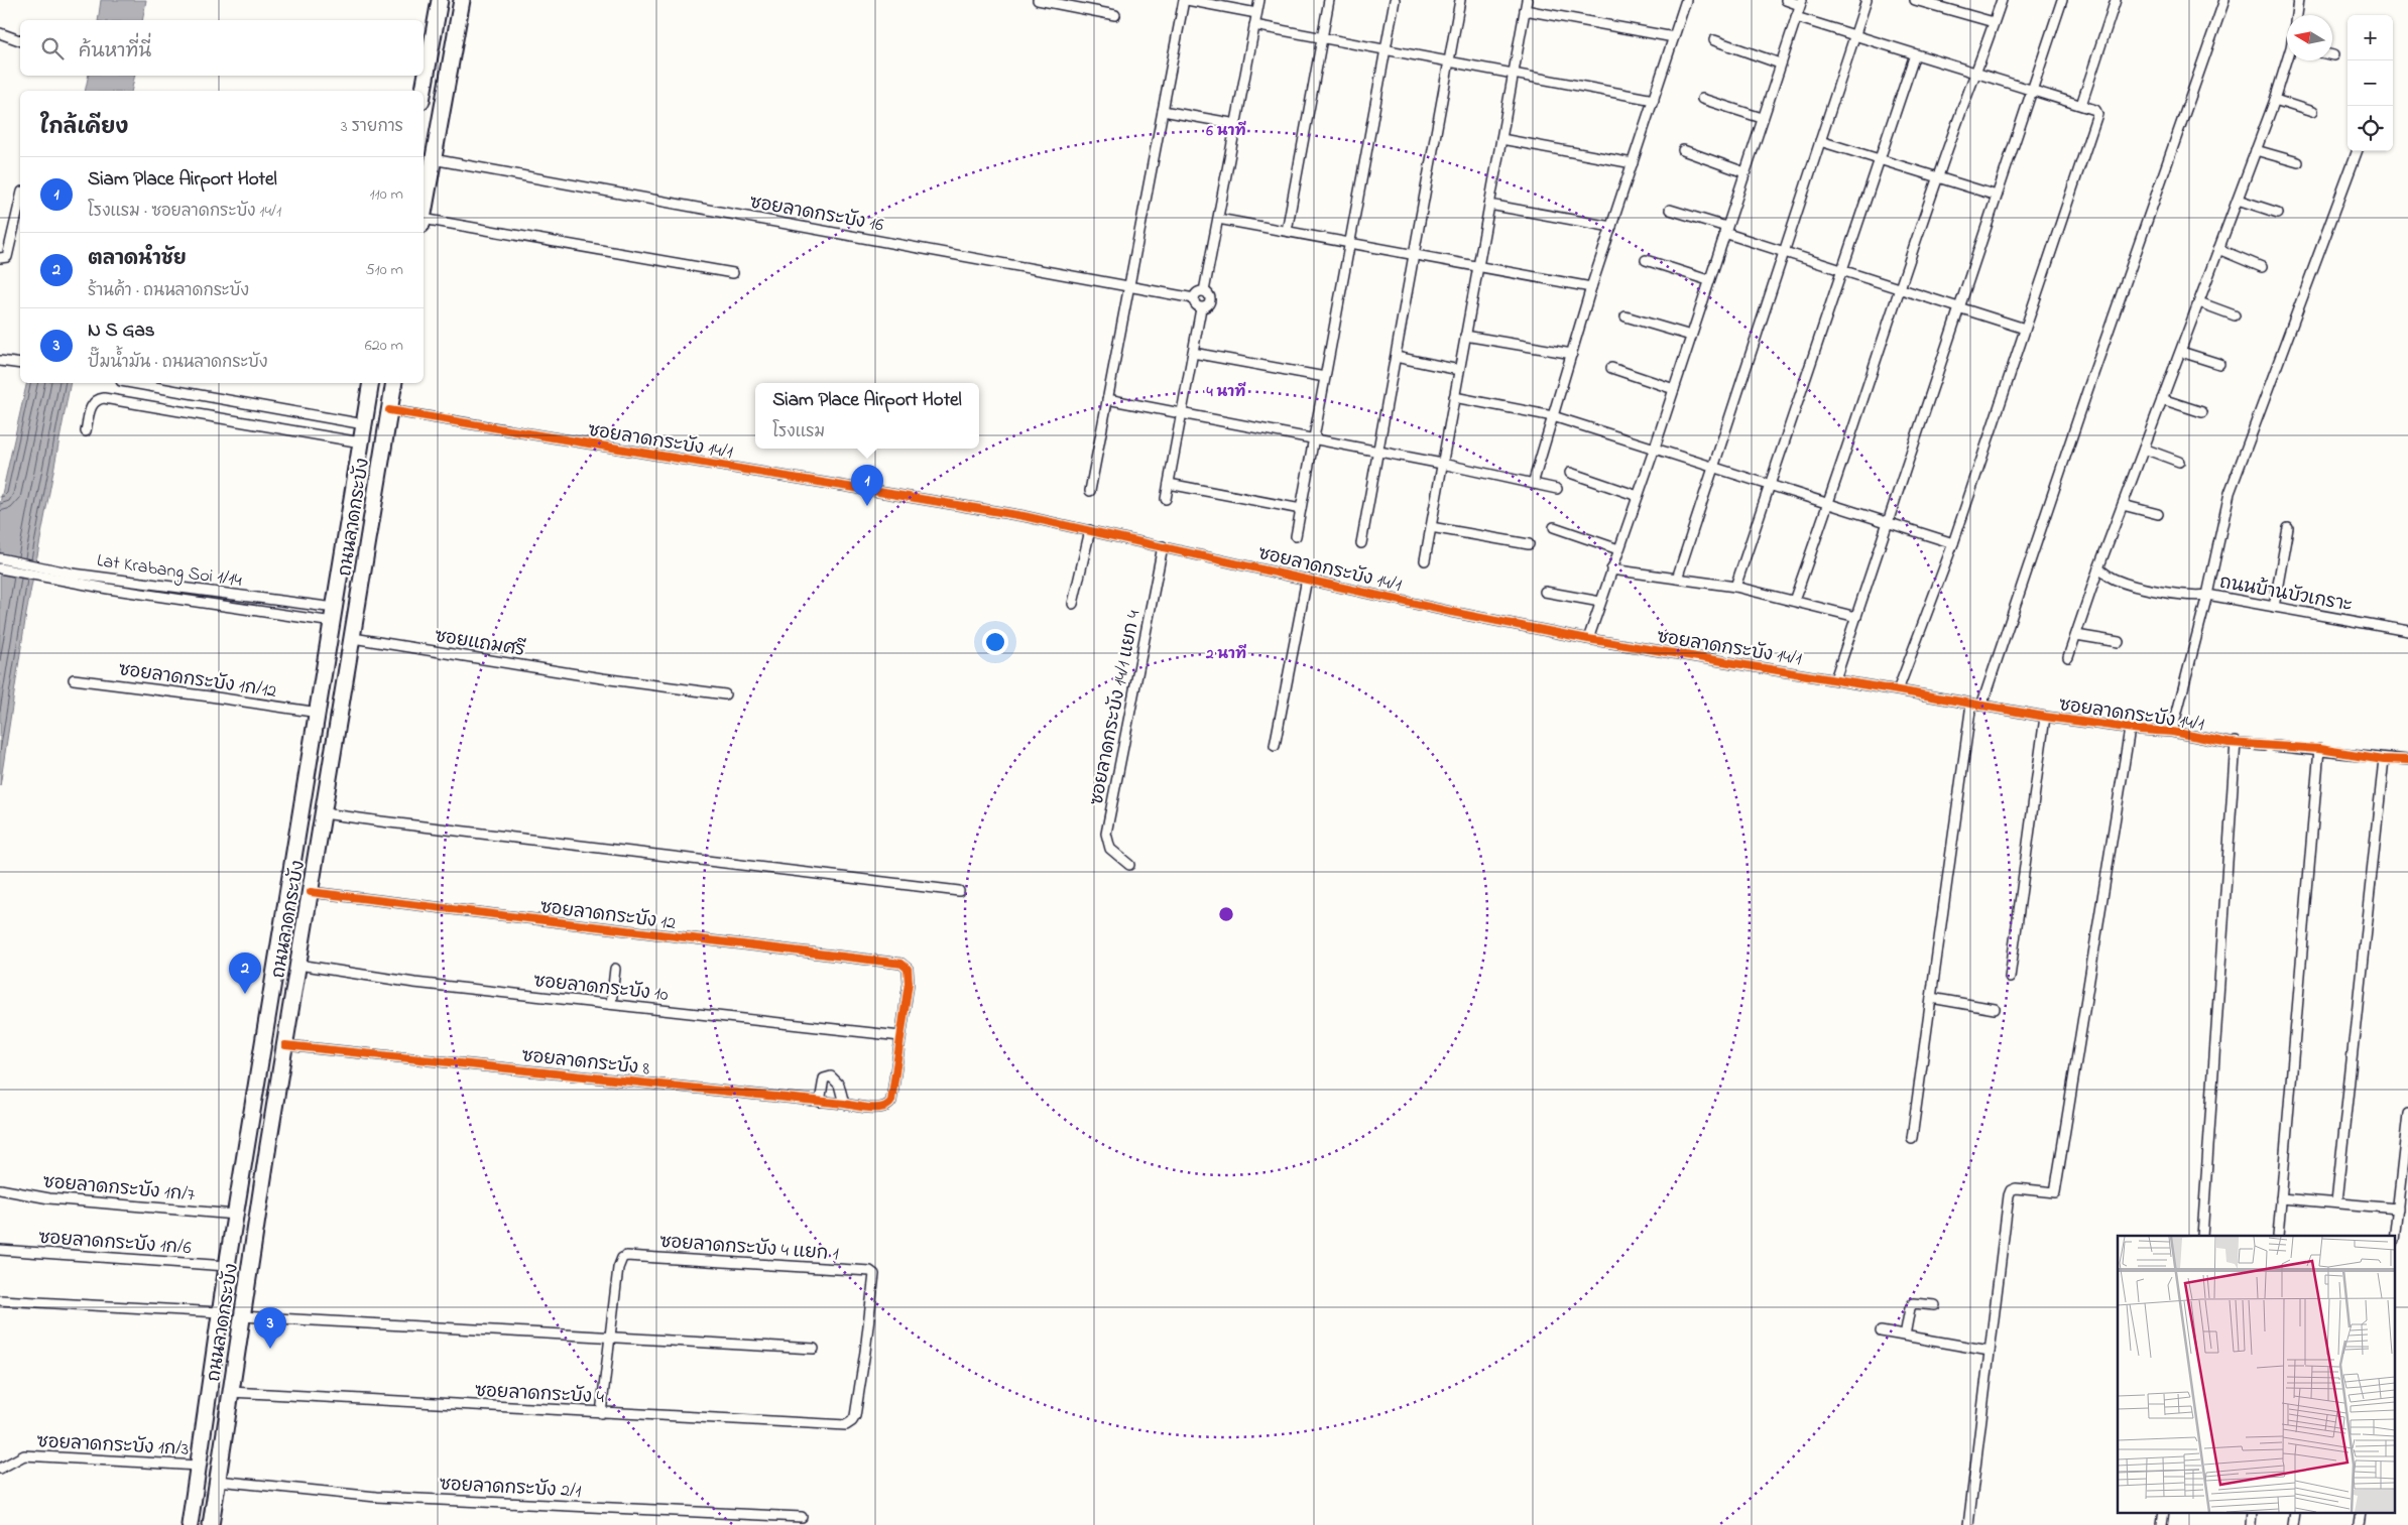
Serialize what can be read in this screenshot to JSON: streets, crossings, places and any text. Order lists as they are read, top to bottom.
{
  "streets": {
    "main road": ["ถนนลาดกระบัง"],
    "street": [
      "ซอยลาดกระบัง 16",
      "ซอยลาดกระบัง 14/1",
      "Lat Krabang Soi 1/14",
      "ถนนบ้านบัวเกราะ",
      "ซอยแถมศรี",
      "ซอยลาดกระบัง 1ก/12",
      "ซอยลาดกระบัง 14/1 แยก 4",
      "ซอยลาดกระบัง 12",
      "ซอยลาดกระบัง 10",
      "ซอยลาดกระบัง 8",
      "ซอยลาดกระบัง 1ก/7",
      "ซอยลาดกระบัง 1ก/6",
      "ซอยลาดกระบัง 4 แยก 1",
      "ซอยลาดกระบัง 4",
      "ซอยลาดกระบัง 1ก/3",
      "ซอยลาดกระบัง 2/1"
    ]
  },
  "crossings": [
    ["ซอยลาดกระบัง 14/1", "ถนนลาดกระบัง"],
    ["ซอยลาดกระบัง 14/1", "ถนนบ้านบัวเกราะ"],
    ["ซอยลาดกระบัง 14/1", "ซอยลาดกระบัง 14/1 แยก 4"],
    ["ถนนลาดกระบัง", "Lat Krabang Soi 1/14"],
    ["ถนนลาดกระบัง", "ซอยแถมศรี"],
    ["ถนนลาดกระบัง", "ซอยลาดกระบัง 1ก/12"],
    ["ถนนลาดกระบัง", "ซอยลาดกระบัง 12"],
    ["ถนนลาดกระบัง", "ซอยลาดกระบัง 10"],
    ["ถนนลาดกระบัง", "ซอยลาดกระบัง 8"],
    ["ถนนลาดกระบัง", "ซอยลาดกระบัง 1ก/7"],
    ["ถนนลาดกระบัง", "ซอยลาดกระบัง 1ก/6"],
    ["ถนนลาดกระบัง", "ซอยลาดกระบัง 4"],
    ["ถนนลาดกระบัง", "ซอยลาดกระบัง 1ก/3"],
    ["ถนนลาดกระบัง", "ซอยลาดกระบัง 2/1"],
    ["ซอยลาดกระบัง 12", "ซอยลาดกระบัง 10"],
    ["ซอยลาดกระบัง 12", "ซอยลาดกระบัง 8"],
    ["ซอยลาดกระบัง 10", "ซอยลาดกระบัง 8"],
    ["ซอยลาดกระบัง 4 แยก 1", "ซอยลาดกระบัง 4"]
  ],
  "north": "left",
  "page": {
    "map_buttons": ["+", "−"],
    "search": "ค้นหาที่นี่",
    "heading": ["ใกล้เคียง", "3 รายการ"],
    "list": [
      {
        "mark": "1",
        "name": "Siam Place Airport Hotel",
        "note": "โรงแรม · ซอยลาดกระบัง 14/1",
        "value": "110 m"
      },
      {
        "mark": "2",
        "name": "ตลาดนำชัย",
        "note": "ร้านค้า · ถนนลาดกระบัง",
        "value": "510 m"
      },
      {
        "mark": "3",
        "name": "N S Gas",
        "note": "ปั๊มน้ำมัน · ถนนลาดกระบัง",
        "value": "620 m"
      }
    ],
    "popup": ["Siam Place Airport Hotel", "โรงแรม"],
    "pins": ["1", "2", "3"]
  },
  "rings": ["6 นาที", "4 นาที", "2 นาที"]
}
